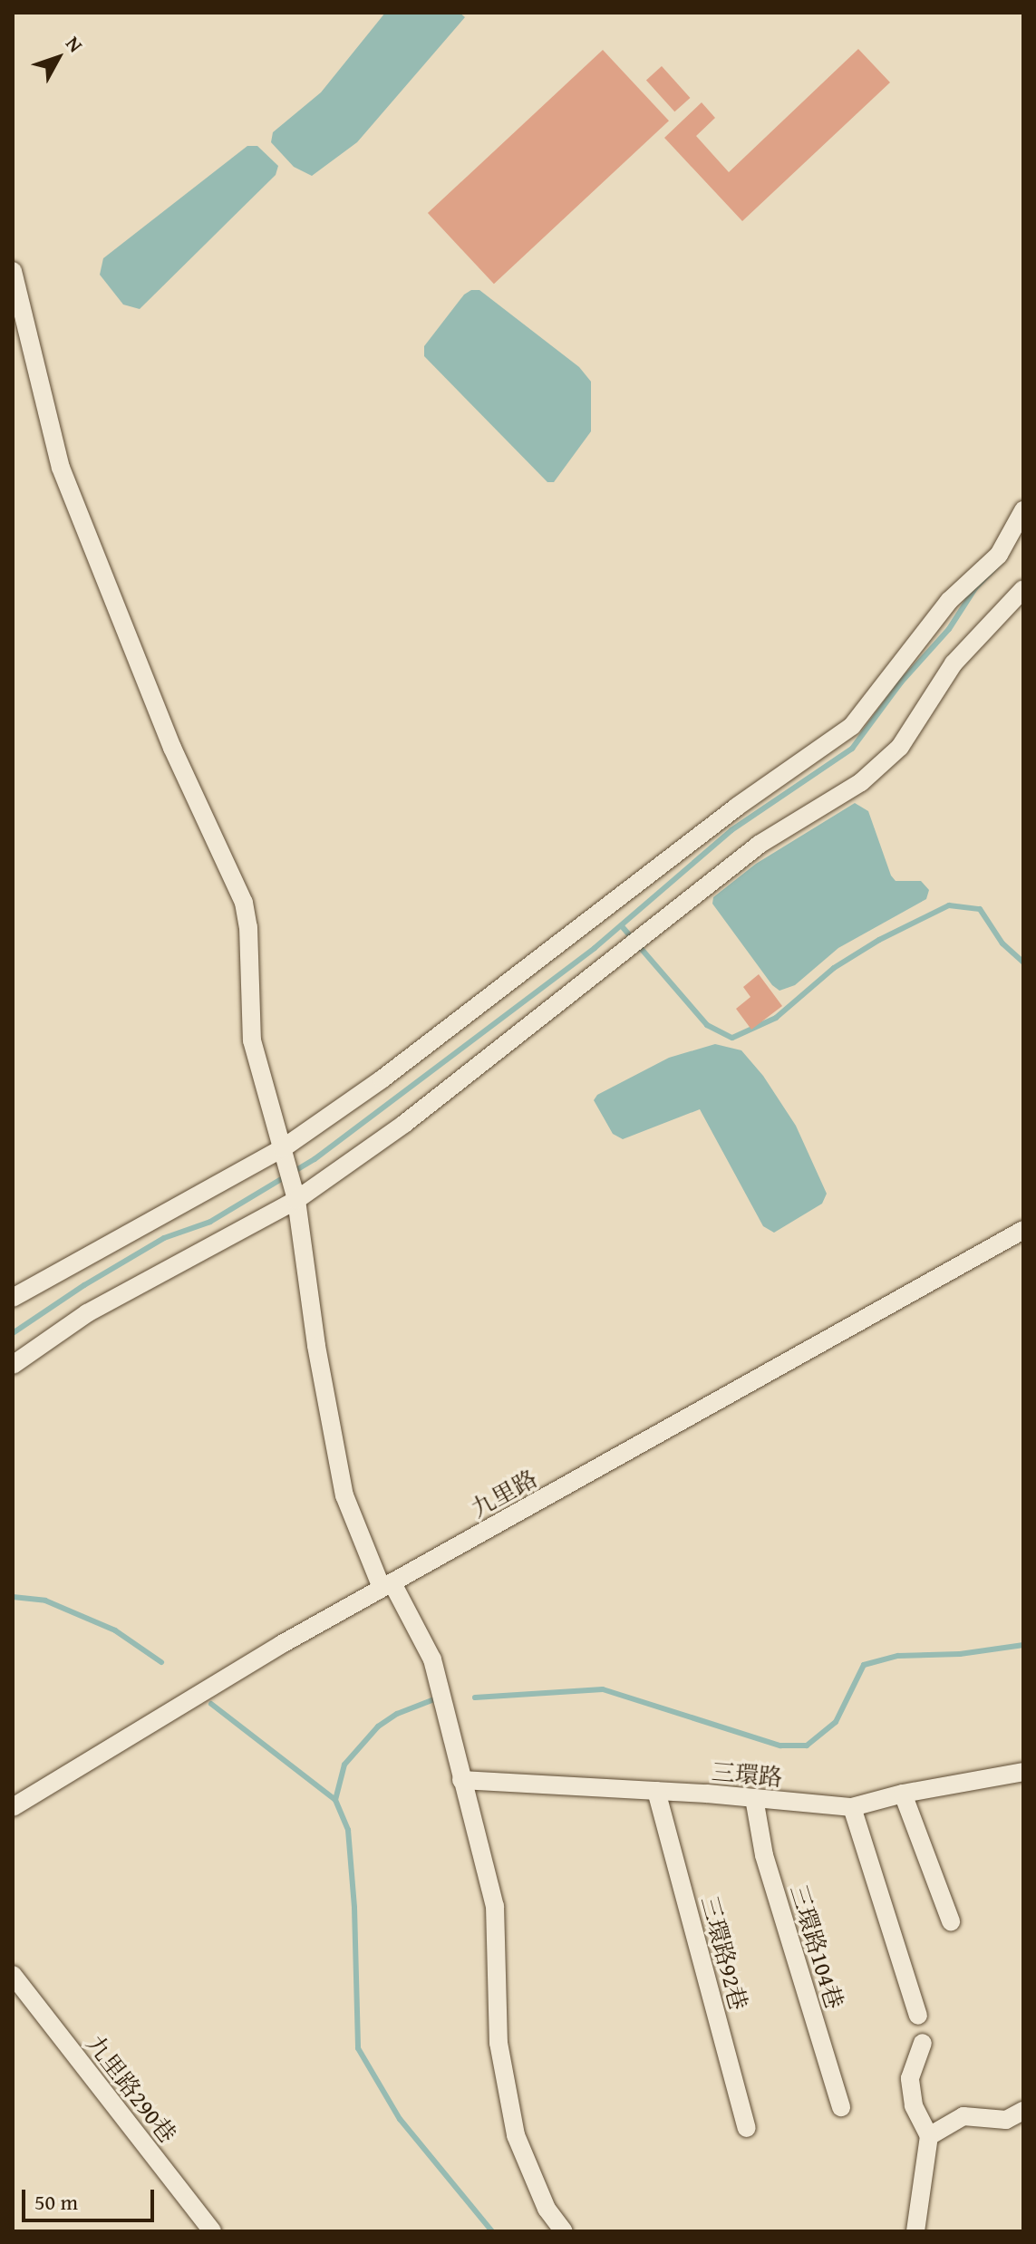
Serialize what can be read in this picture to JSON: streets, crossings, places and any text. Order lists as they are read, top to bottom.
{
  "streets": {
    "street": [
      "九里路",
      "三環路",
      "三環路104巷",
      "三環路92巷",
      "九里路290巷"
    ]
  },
  "crossings": [
    ["三環路", "三環路104巷"],
    ["三環路", "三環路92巷"]
  ],
  "scale_bar": "50 m",
  "north": "top right"
}
